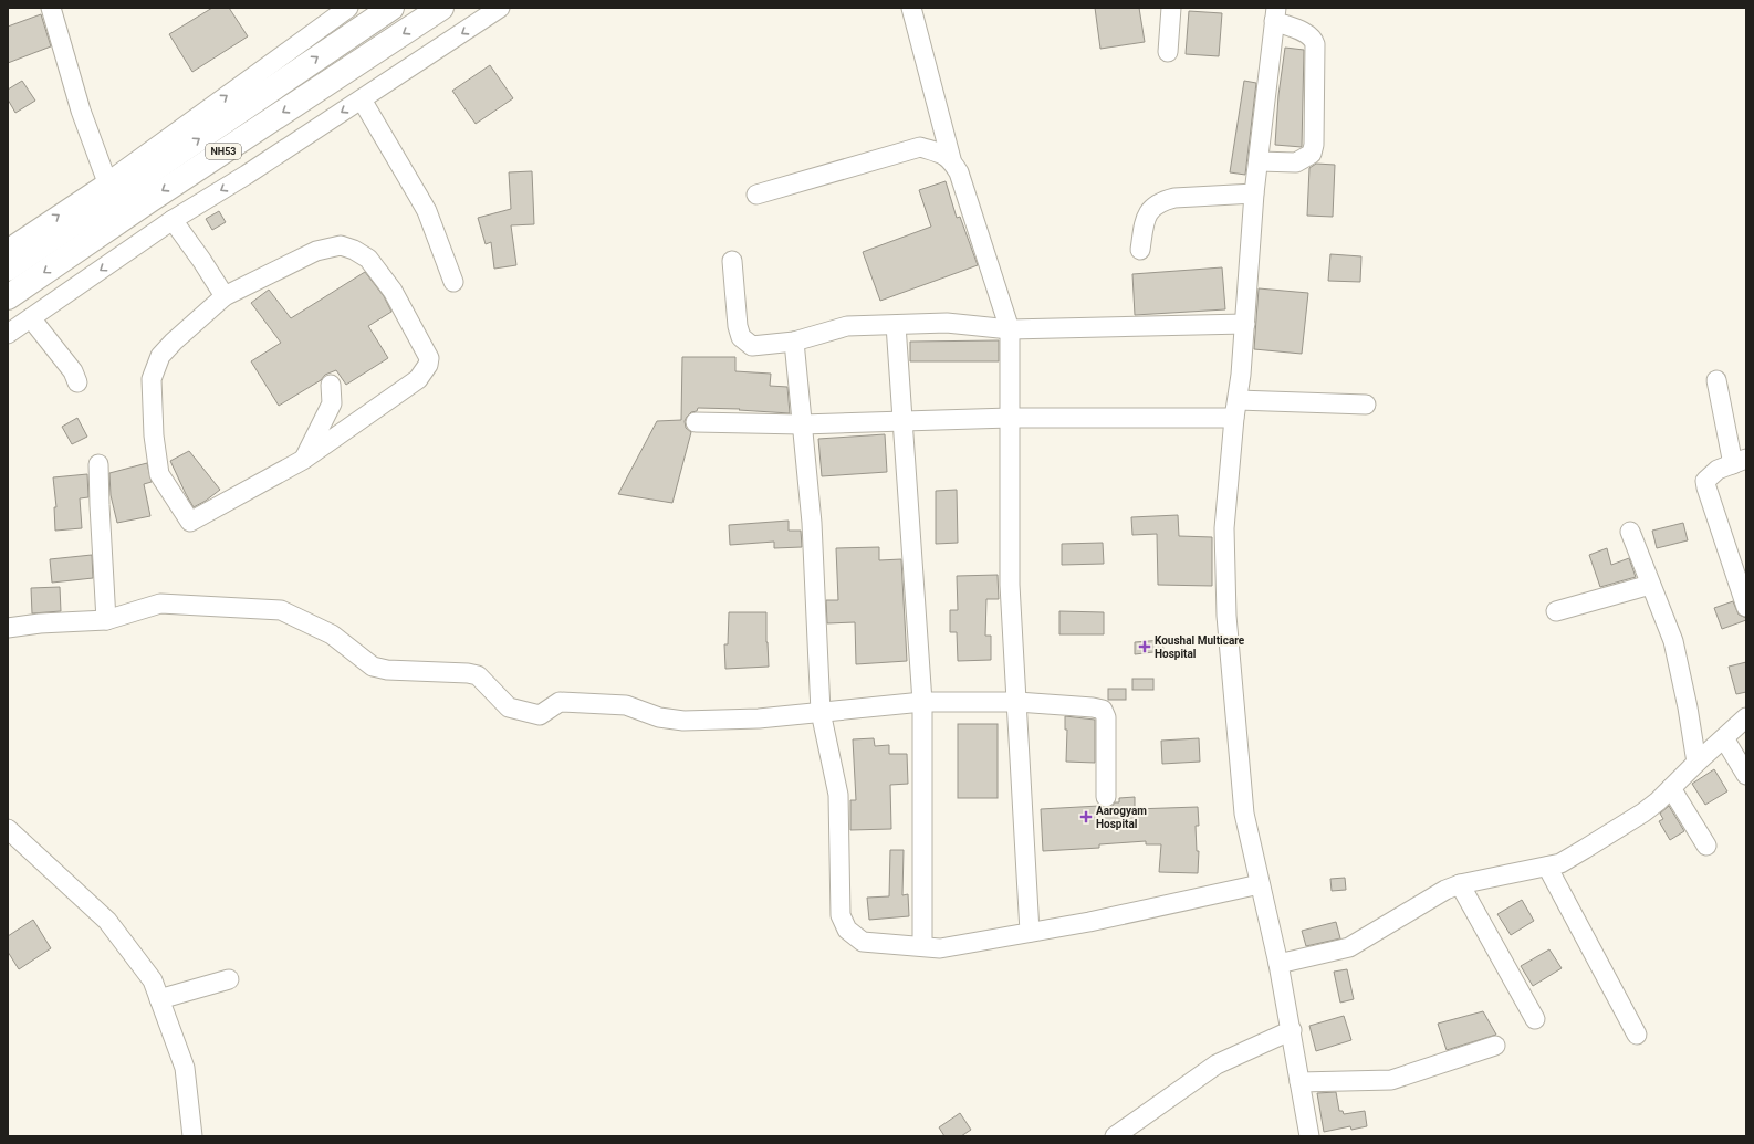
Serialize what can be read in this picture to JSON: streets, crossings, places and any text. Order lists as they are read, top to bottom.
{
  "streets": {
    "highway": ["NH53"]
  },
  "places": {
    "health": ["Koushal Multicare Hospital", "Aarogyam Hospital"]
  }
}
